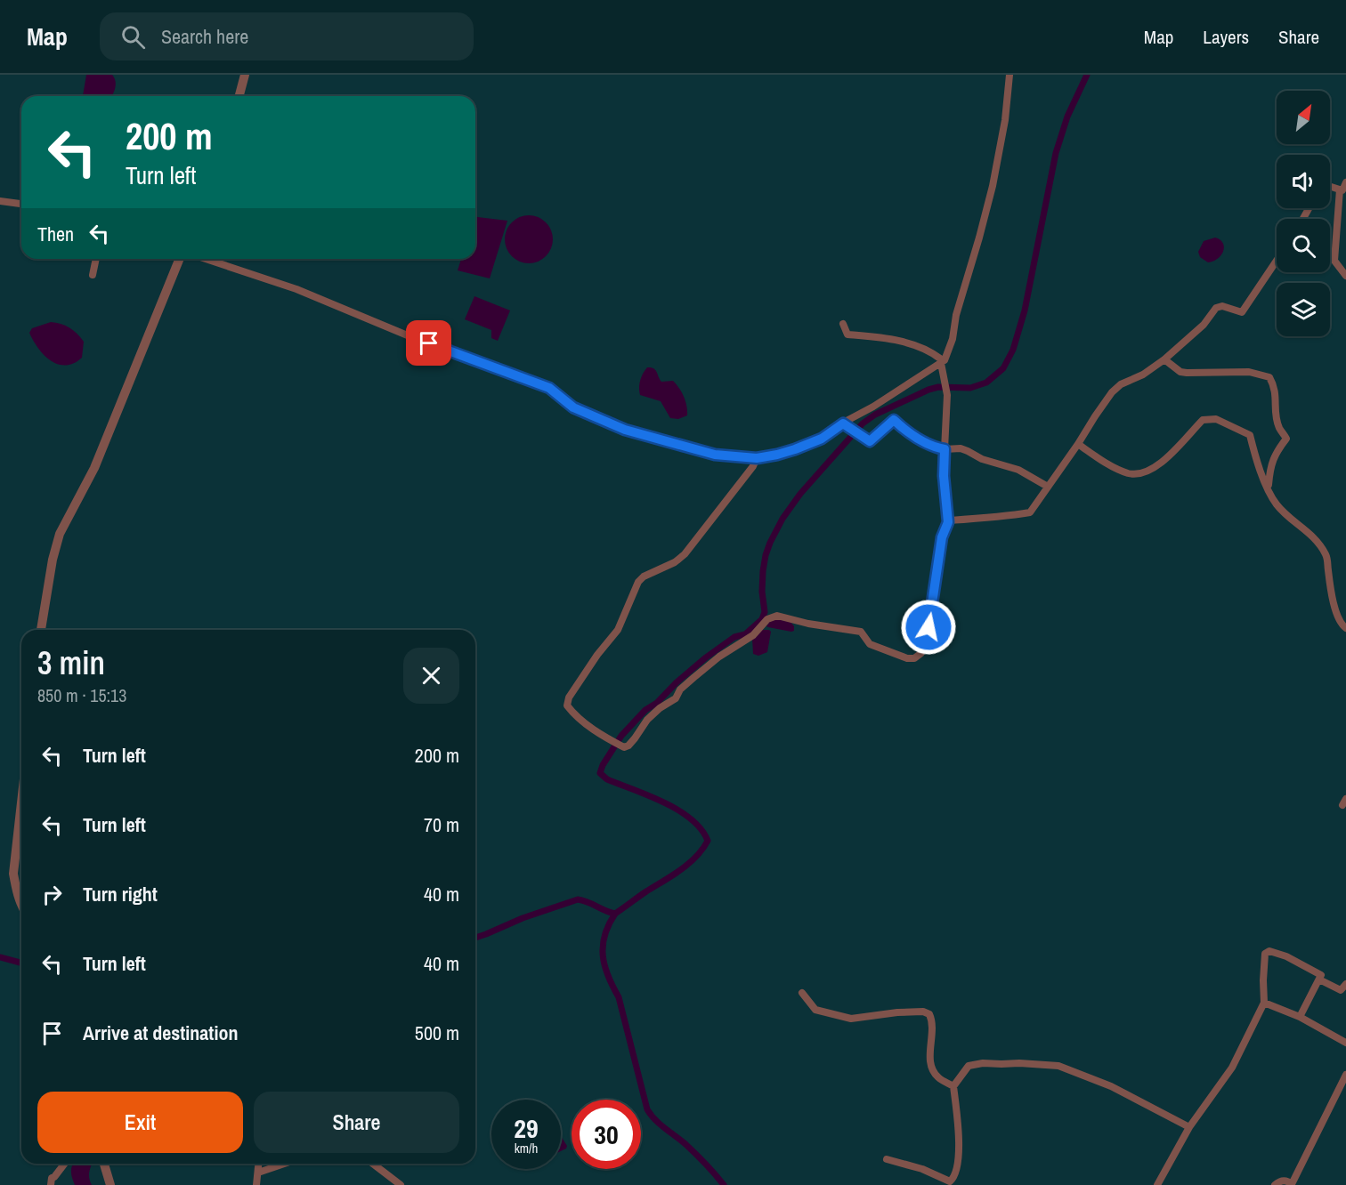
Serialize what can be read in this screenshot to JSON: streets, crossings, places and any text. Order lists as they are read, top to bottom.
{
  "north": "top right",
  "page": {
    "header": "Map",
    "search": "Search here",
    "nav": ["Map", "Layers", "Share"],
    "turn": ["200 m", "Turn left"],
    "then": "Then",
    "heading": ["3 min", "850 m · 15:13"],
    "list": [
      {
        "name": "Turn left",
        "value": "200 m"
      },
      {
        "name": "Turn left",
        "value": "70 m"
      },
      {
        "name": "Turn right",
        "value": "40 m"
      },
      {
        "name": "Turn left",
        "value": "40 m"
      },
      {
        "name": "Arrive at destination",
        "value": "500 m"
      }
    ],
    "buttons": ["Exit", "Share"],
    "speed": "29 km/h",
    "limit": "30"
  }
}
